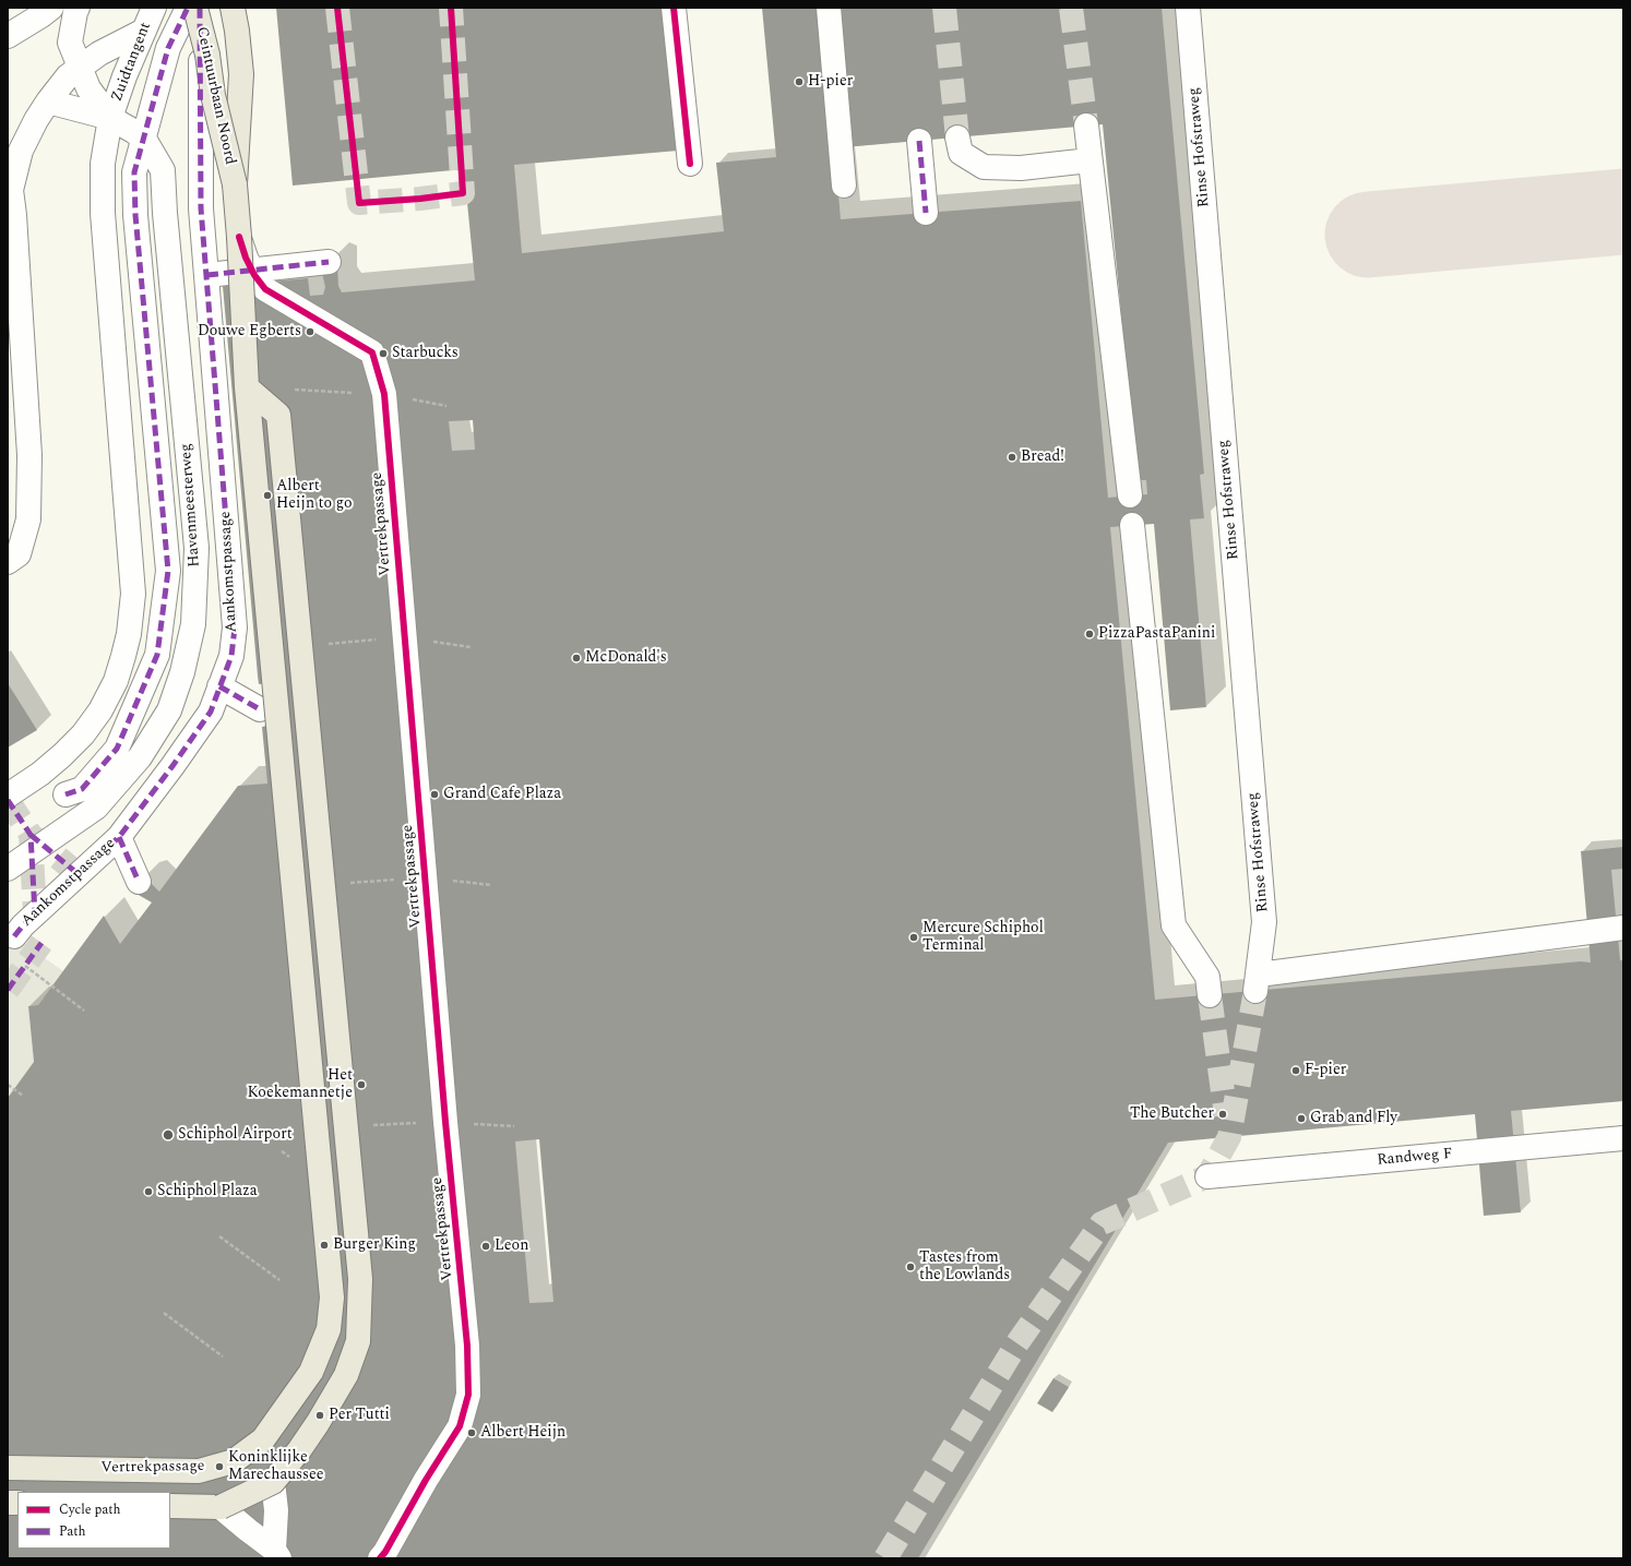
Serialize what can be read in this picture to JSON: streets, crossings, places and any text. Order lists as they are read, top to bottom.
{
  "streets": {
    "main road": ["Ceintuurbaan Noord", "Vertrekpassage"],
    "street": [
      "Zuidtangent",
      "Rinse Hofstraweg",
      "Havenmeesterweg",
      "Aankomstpassage",
      "Randweg F"
    ]
  },
  "crossings": [
    ["Zuidtangent", "Havenmeesterweg"],
    ["Ceintuurbaan Noord", "Vertrekpassage"]
  ],
  "places": [
    "H-pier",
    "Douwe Egberts",
    "Starbucks",
    "Bread!",
    "Albert Heijn to go",
    "PizzaPastaPanini",
    "McDonald's",
    "Grand Cafe Plaza",
    "Mercure Schiphol Terminal",
    "F-pier",
    "Het Koekemannetje",
    "The Butcher",
    "Grab and Fly",
    "Schiphol Airport",
    "Schiphol Plaza",
    "Burger King",
    "Leon",
    "Tastes from the Lowlands",
    "Per Tutti",
    "Albert Heijn",
    "Koninklijke Marechaussee"
  ],
  "legend": ["Cycle path", "Path"]
}
